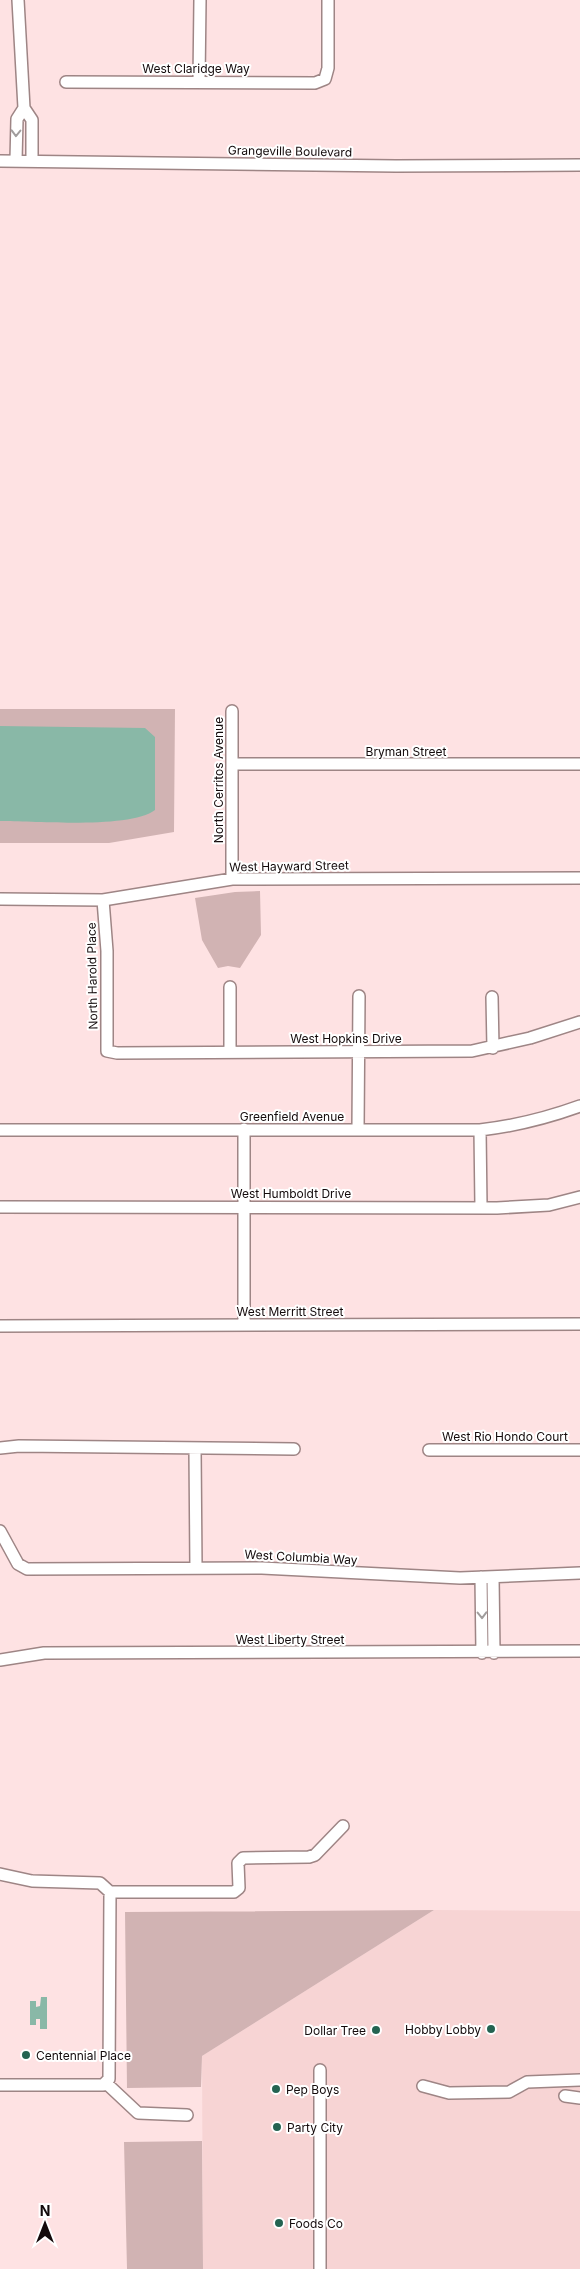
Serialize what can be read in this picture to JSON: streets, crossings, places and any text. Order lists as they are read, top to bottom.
{
  "streets": {
    "street": [
      "West Claridge Way",
      "Grangeville Boulevard",
      "Bryman Street",
      "North Cerritos Avenue",
      "West Hayward Street",
      "North Harold Place",
      "West Hopkins Drive",
      "Greenfield Avenue",
      "West Humboldt Drive",
      "West Merritt Street",
      "West Rio Hondo Court",
      "West Columbia Way",
      "West Liberty Street"
    ]
  },
  "crossings": [
    ["Bryman Street", "North Cerritos Avenue"],
    ["North Cerritos Avenue", "West Hayward Street"],
    ["West Hayward Street", "North Harold Place"],
    ["North Harold Place", "West Hopkins Drive"]
  ],
  "places": [
    "Hobby Lobby",
    "Dollar Tree",
    "Centennial Place",
    "Pep Boys",
    "Party City",
    "Foods Co"
  ],
  "north": "top"
}
